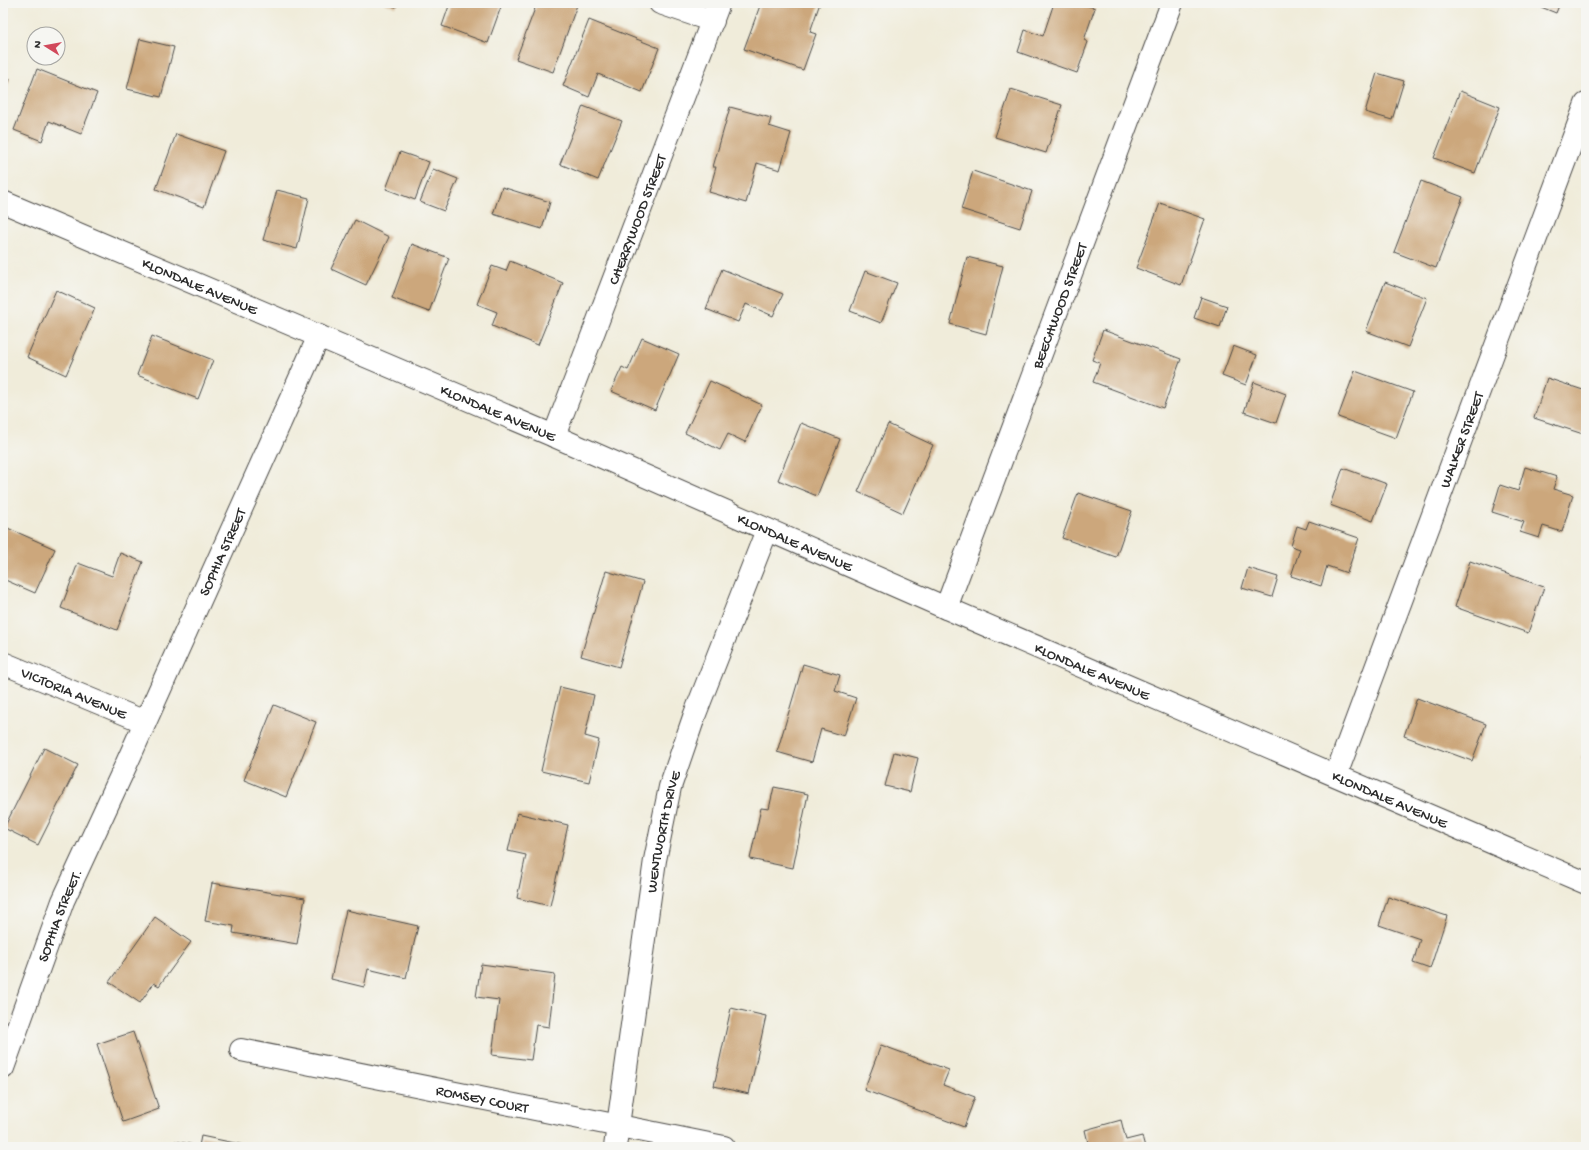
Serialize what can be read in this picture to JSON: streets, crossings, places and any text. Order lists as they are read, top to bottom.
{
  "streets": {
    "street": [
      "CHERRYWOOD STREET",
      "KLONDALE AVENUE",
      "BEECHWOOD STREET",
      "WALKER STREET",
      "SOPHIA STREET",
      "VICTORIA AVENUE",
      "WENTWORTH DRIVE",
      "SOPHIA STREET.",
      "ROMSEY COURT"
    ]
  },
  "crossings": [
    ["CHERRYWOOD STREET", "KLONDALE AVENUE"],
    ["KLONDALE AVENUE", "BEECHWOOD STREET"],
    ["KLONDALE AVENUE", "WALKER STREET"],
    ["KLONDALE AVENUE", "SOPHIA STREET"],
    ["KLONDALE AVENUE", "WENTWORTH DRIVE"],
    ["SOPHIA STREET", "VICTORIA AVENUE"],
    ["SOPHIA STREET", "SOPHIA STREET."],
    ["WENTWORTH DRIVE", "ROMSEY COURT"]
  ],
  "north": "left"
}
